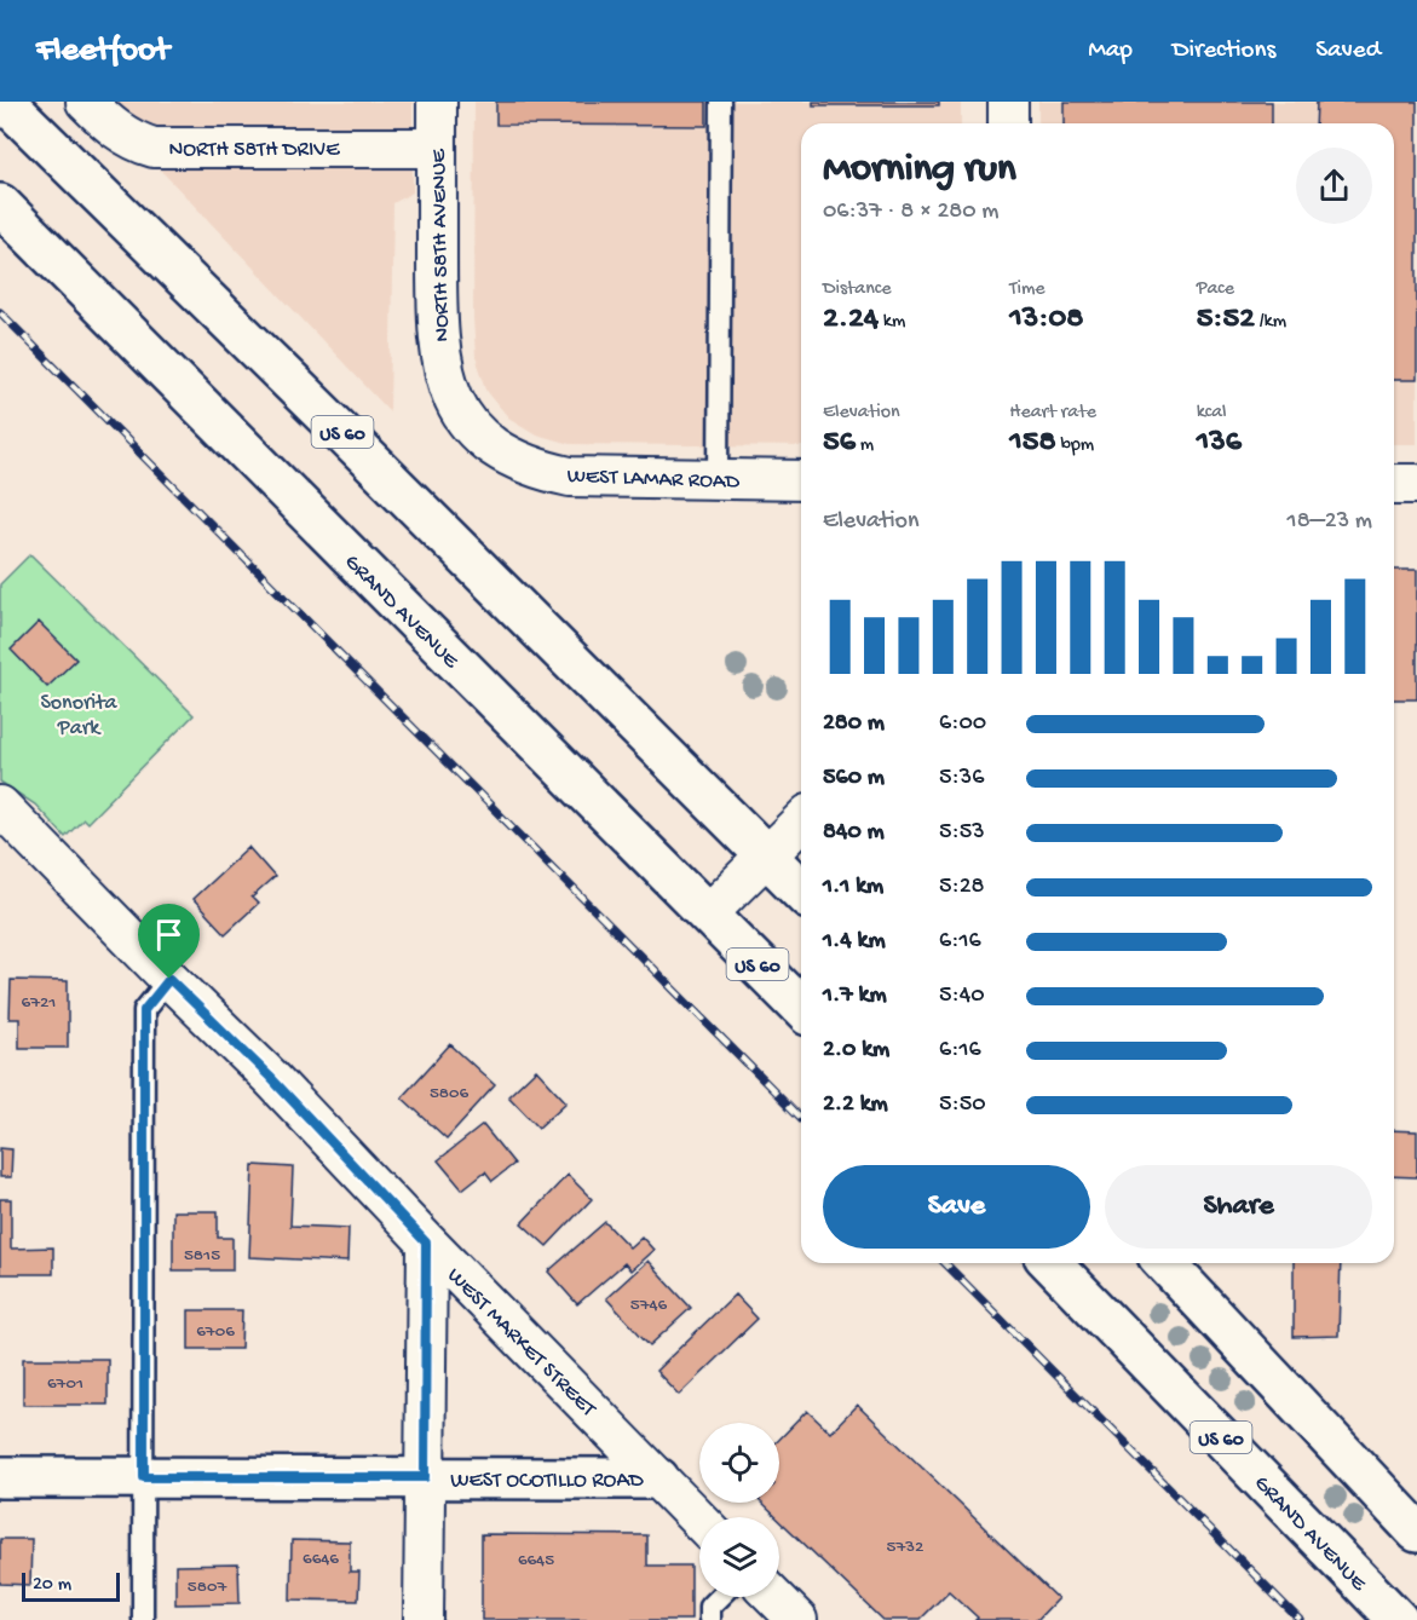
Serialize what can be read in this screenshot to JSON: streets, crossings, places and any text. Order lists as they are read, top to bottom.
{
  "streets": {
    "main road": ["US 60", "GRAND AVENUE", "WEST OCOTILLO ROAD"],
    "street": [
      "NORTH 58TH DRIVE",
      "NORTH 58TH AVENUE",
      "WEST LAMAR ROAD",
      "WEST MARKET STREET"
    ]
  },
  "crossings": [
    ["NORTH 58TH DRIVE", "NORTH 58TH AVENUE"],
    ["NORTH 58TH AVENUE", "WEST LAMAR ROAD"],
    ["WEST MARKET STREET", "WEST OCOTILLO ROAD"]
  ],
  "parks": ["Sonorita Park"],
  "house_numbers": [
    "6721",
    "5806",
    "5815",
    "5746",
    "6706",
    "6701",
    "5732",
    "6646",
    "6645",
    "5807"
  ],
  "scale_bar": "20 m",
  "page": {
    "header": "Fleetfoot",
    "nav": ["Map", "Directions", "Saved"],
    "heading": ["Morning run", "06:37 · 8 × 280 m"],
    "stats": [
      ["Distance", "2.24 km"],
      ["Time", "13:08"],
      ["Pace", "5:52 /km"],
      ["Elevation", "56 m"],
      ["Heart rate", "158 bpm"],
      ["kcal", "136"]
    ],
    "chart": ["Elevation", "18–23 m"],
    "list": [
      {
        "name": "280 m",
        "note": "6:00"
      },
      {
        "name": "560 m",
        "note": "5:36"
      },
      {
        "name": "840 m",
        "note": "5:53"
      },
      {
        "name": "1.1 km",
        "note": "5:28"
      },
      {
        "name": "1.4 km",
        "note": "6:16"
      },
      {
        "name": "1.7 km",
        "note": "5:40"
      },
      {
        "name": "2.0 km",
        "note": "6:16"
      },
      {
        "name": "2.2 km",
        "note": "5:50"
      }
    ],
    "buttons": ["Save", "Share"],
    "scale": "20 m"
  }
}
